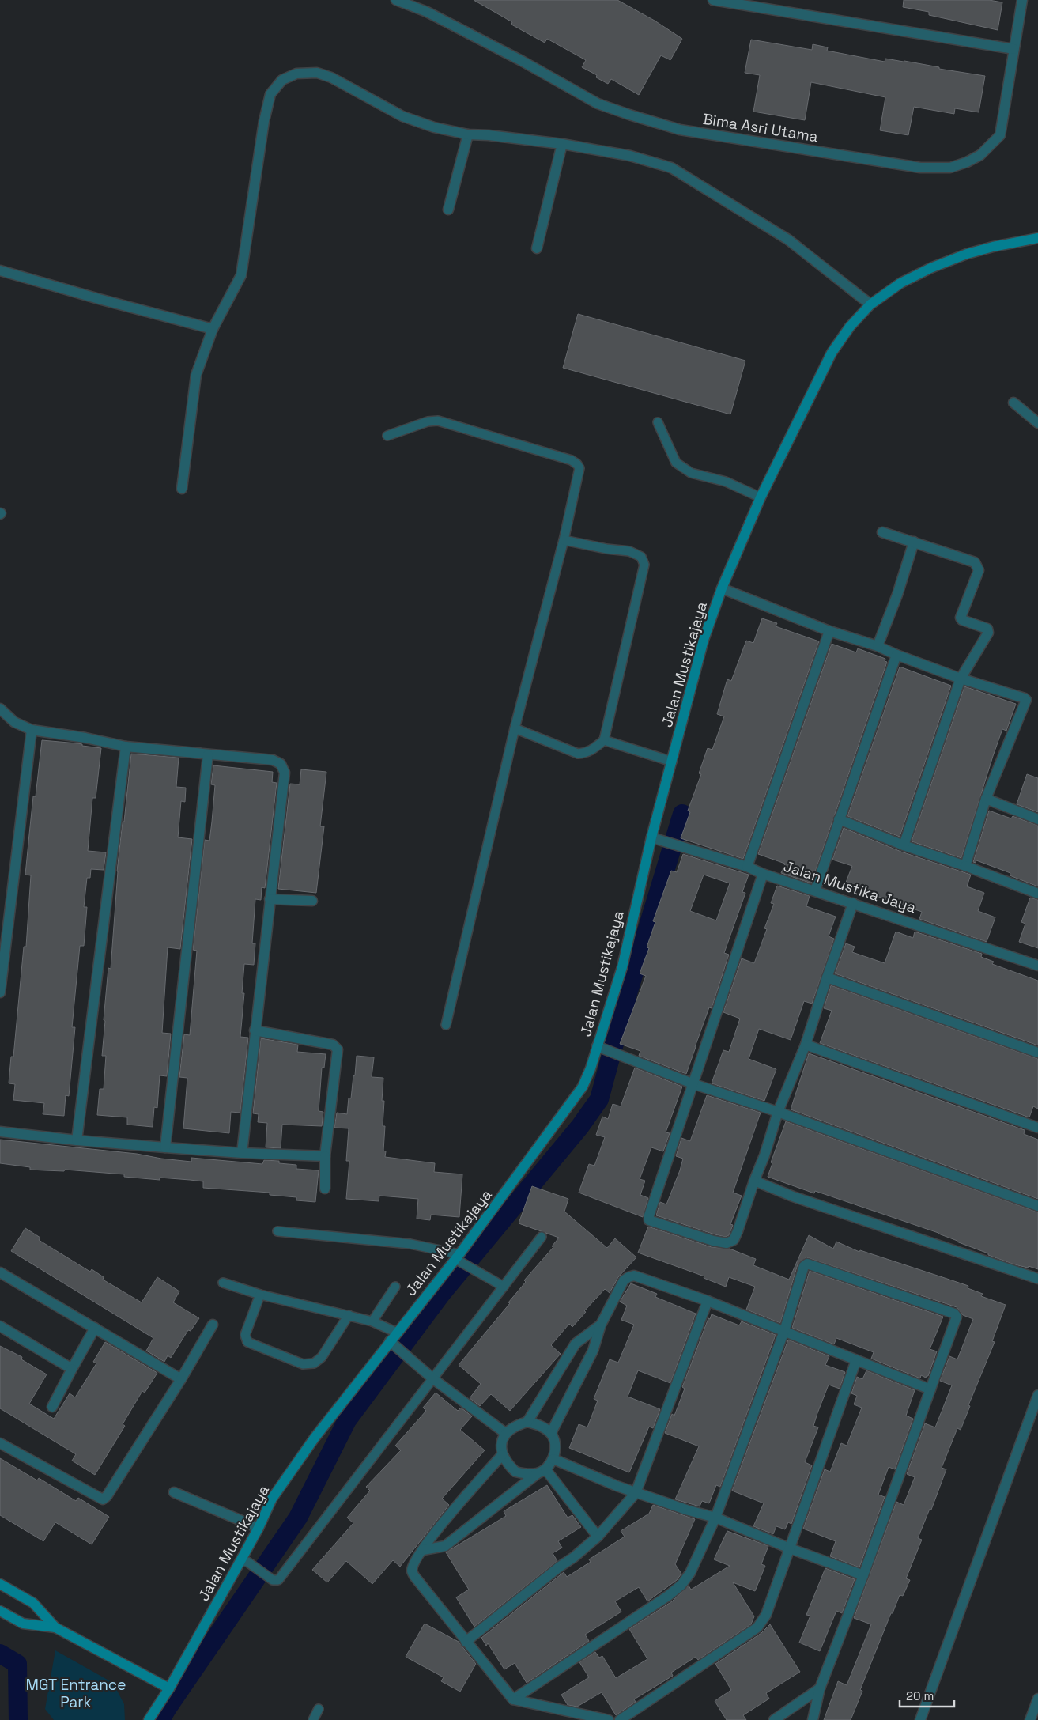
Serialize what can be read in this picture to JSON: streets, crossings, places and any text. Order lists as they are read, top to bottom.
{
  "streets": {
    "main road": ["Jalan Mustikajaya"],
    "street": ["Bima Asri Utama", "Jalan Mustika Jaya"]
  },
  "crossings": [
    ["Jalan Mustikajaya", "Jalan Mustika Jaya"]
  ],
  "parks": ["MGT Entrance Park"],
  "scale_bar": "20 m"
}
